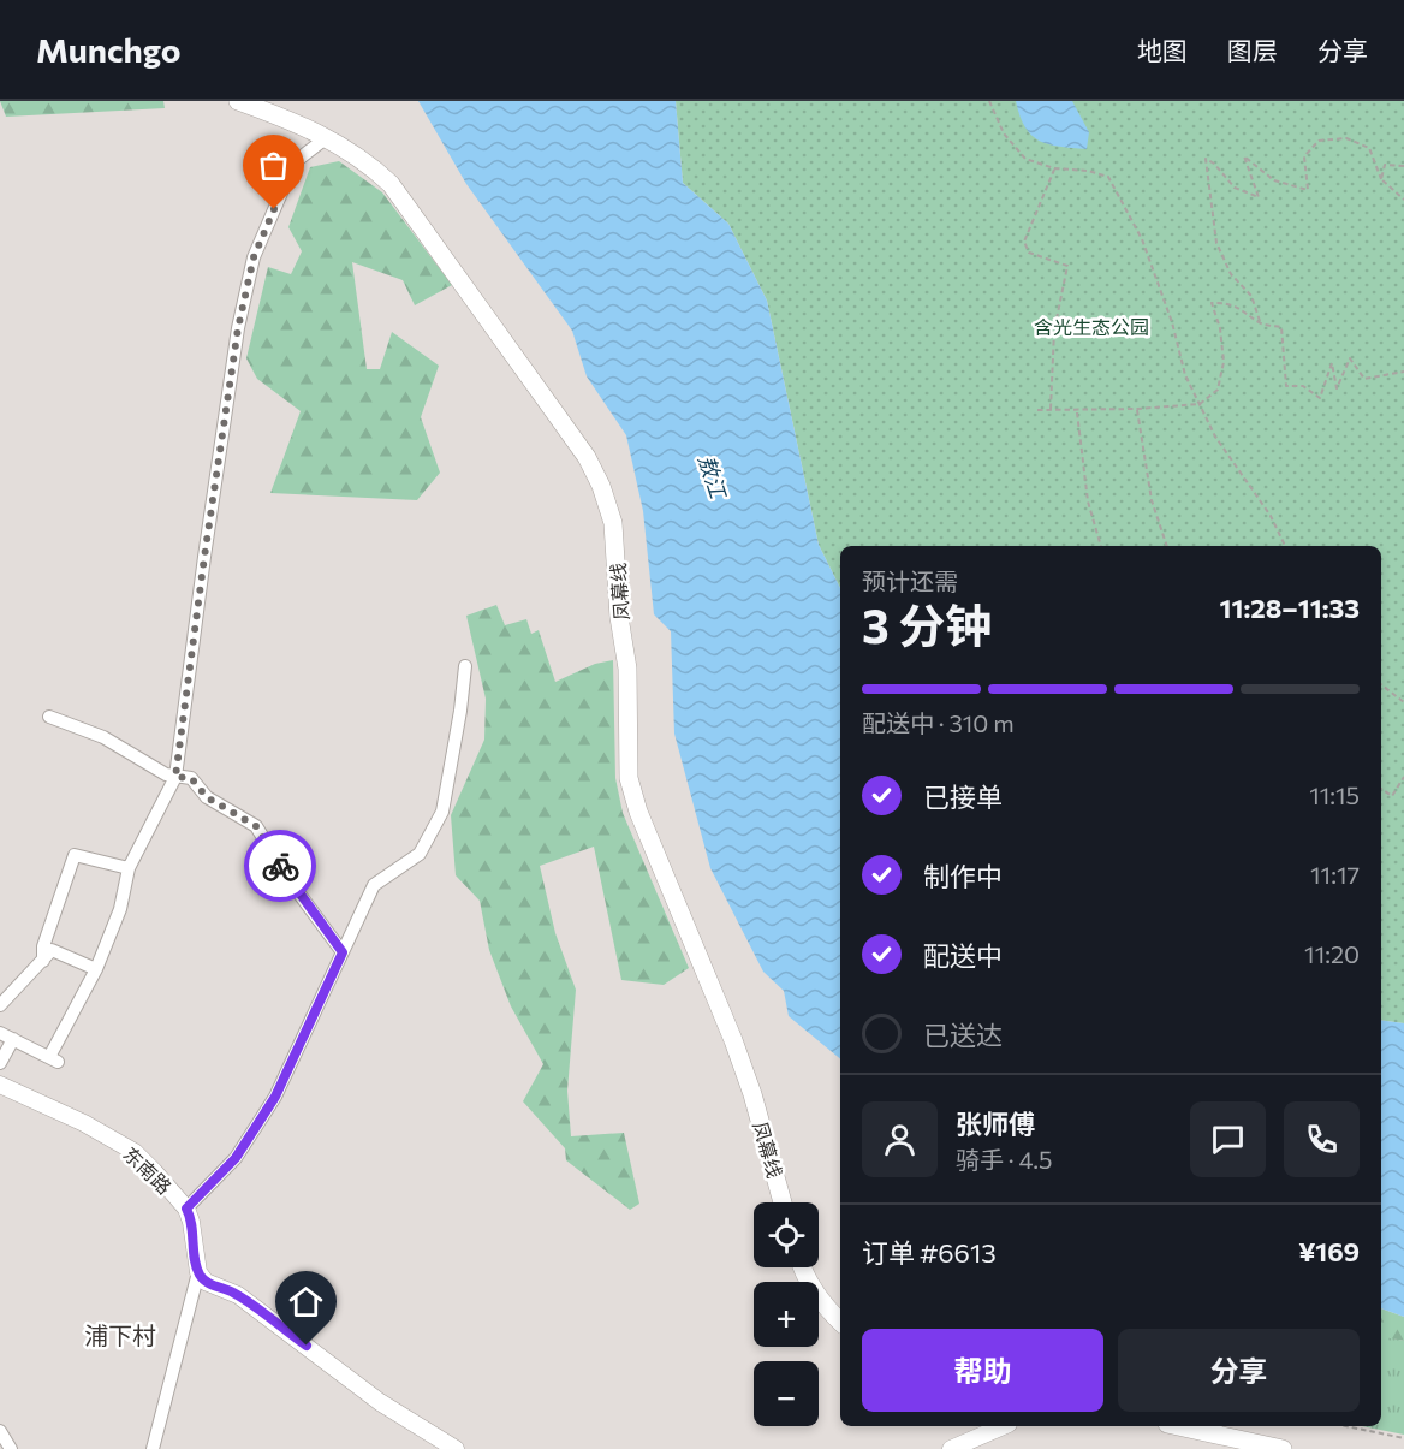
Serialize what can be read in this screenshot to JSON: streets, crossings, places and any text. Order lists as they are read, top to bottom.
{
  "streets": {
    "main road": ["凤幕线"],
    "street": ["东南路"]
  },
  "districts": ["浦下村"],
  "water": ["敖江"],
  "parks": ["含光生态公园"],
  "page": {
    "header": "Munchgo",
    "nav": ["地图", "图层", "分享"],
    "heading": ["3 分钟", "预计还需", "11:28–11:33"],
    "panel": [
      "张师傅",
      "骑手 · 4.5",
      "订单 #6613",
      "¥169"
    ],
    "bar": "配送中 · 310 m",
    "list": [
      ["已接单", "11:15"],
      ["制作中", "11:17"],
      ["配送中", "11:20"],
      "已送达"
    ],
    "map_buttons": ["+", "−"],
    "buttons": ["帮助", "分享"]
  }
}
